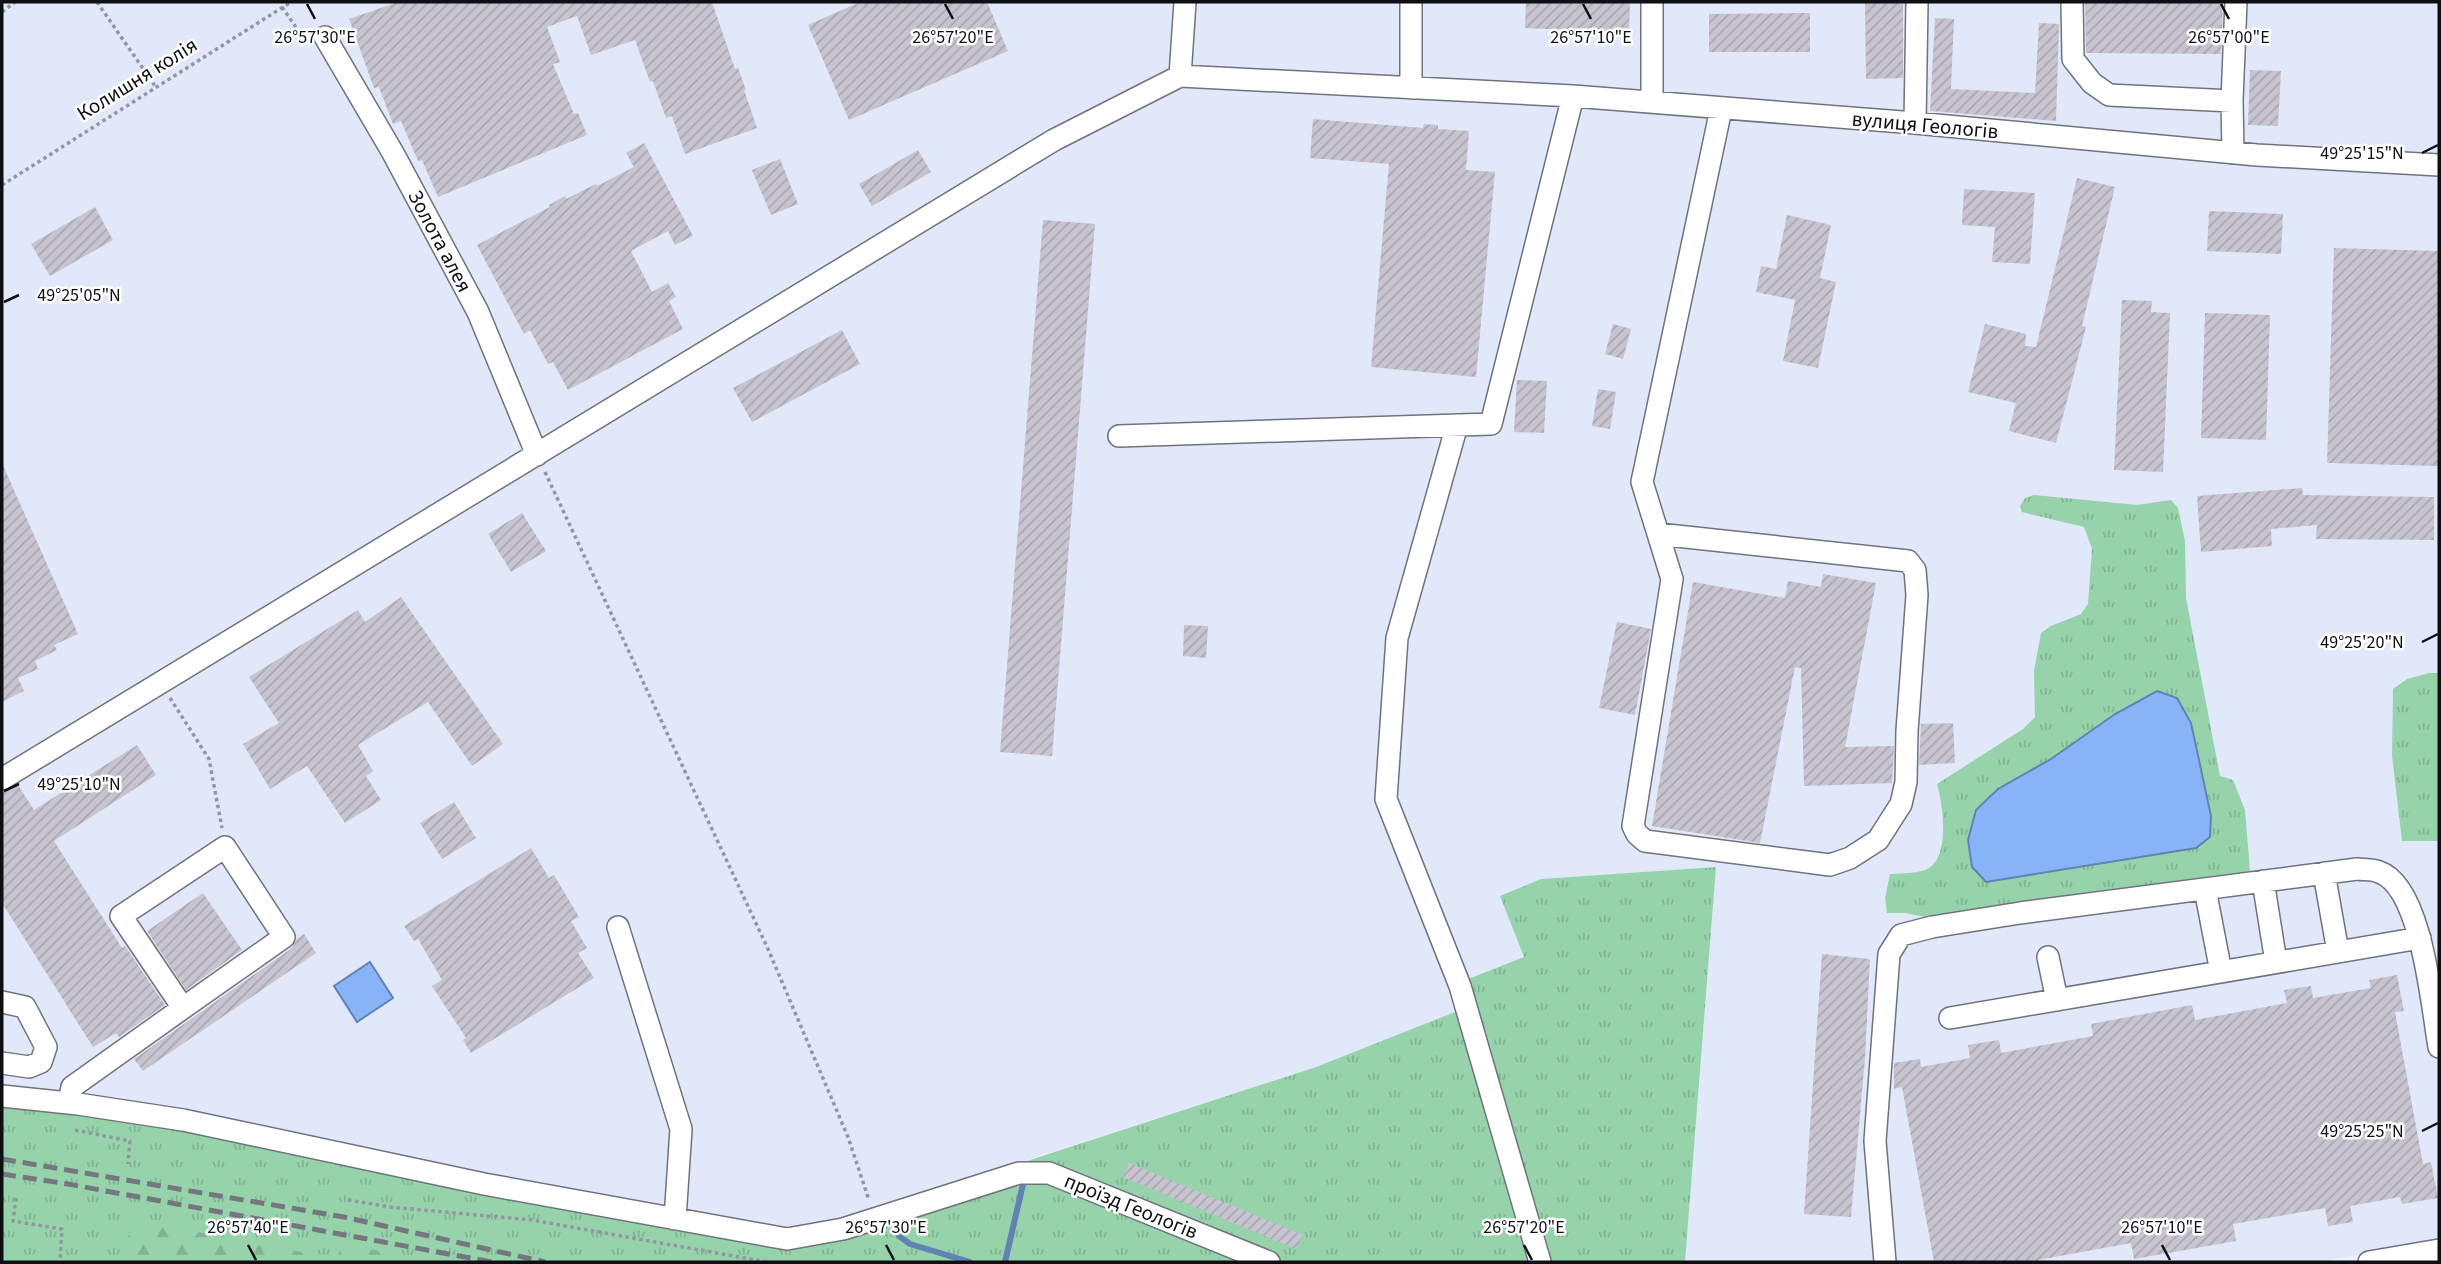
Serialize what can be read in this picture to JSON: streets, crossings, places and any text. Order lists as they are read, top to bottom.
{
  "streets": {
    "street": ["вулиця Геологів", "Золота алея", "проїзд Геологів"],
    "path": ["Колишня колія"]
  },
  "coordinates": [
    "26°57'30\"E",
    "26°57'20\"E",
    "26°57'10\"E",
    "26°57'00\"E",
    "49°25'15\"N",
    "49°25'05\"N",
    "49°25'20\"N",
    "49°25'10\"N",
    "49°25'25\"N",
    "26°57'40\"E"
  ]
}
